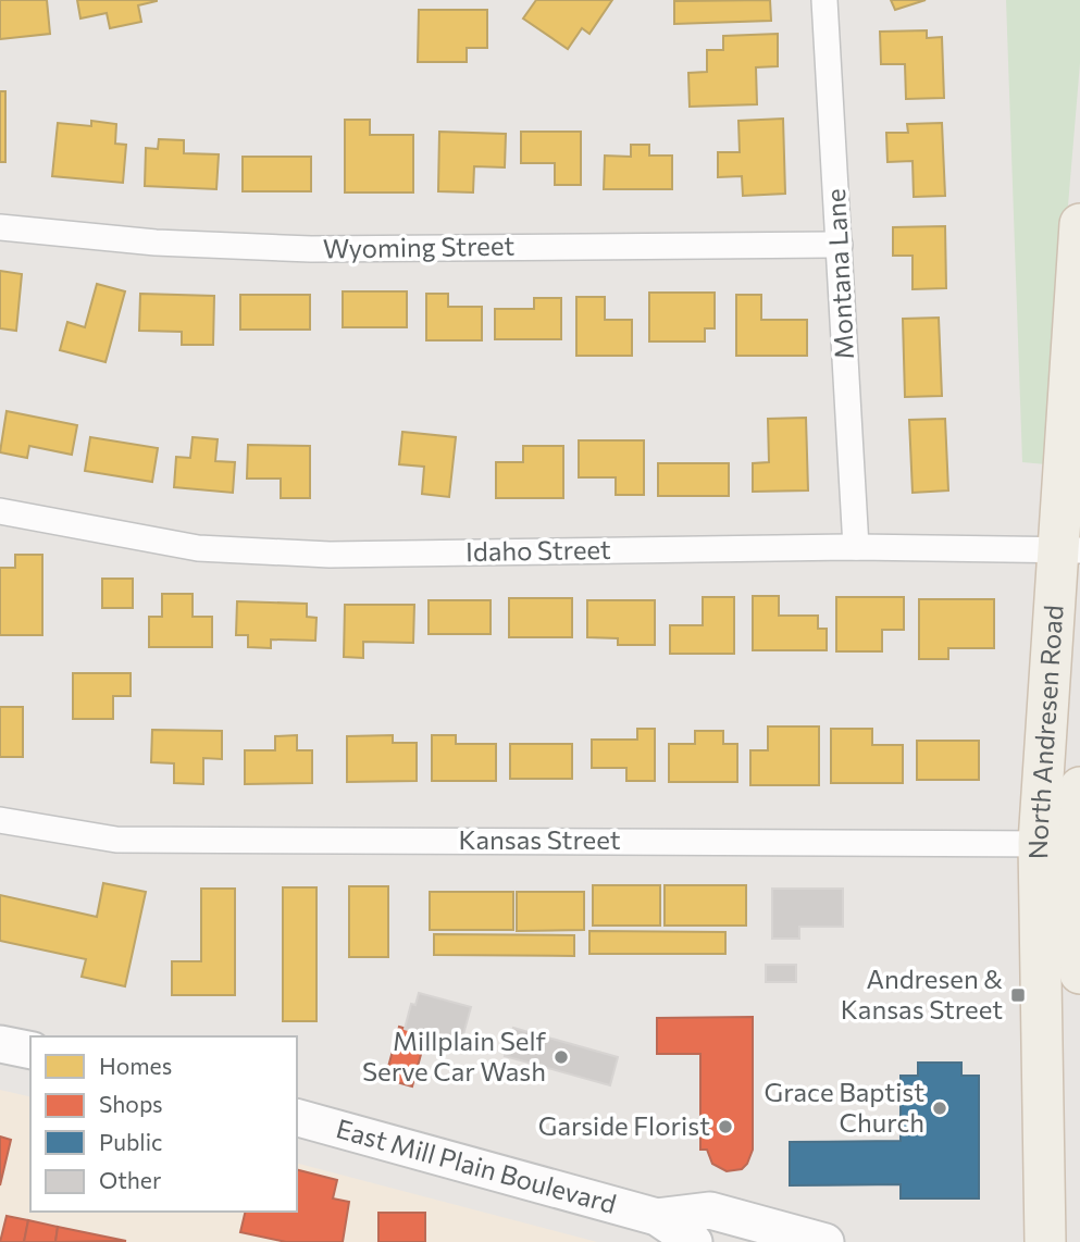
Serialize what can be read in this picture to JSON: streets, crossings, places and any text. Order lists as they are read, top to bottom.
{
  "streets": {
    "main road": ["North Andresen Road", "East Mill Plain Boulevard"],
    "street": [
      "Wyoming Street",
      "Montana Lane",
      "Idaho Street",
      "Kansas Street"
    ]
  },
  "crossings": [
    ["Wyoming Street", "Montana Lane"],
    ["Montana Lane", "Idaho Street"],
    ["Idaho Street", "North Andresen Road"],
    ["North Andresen Road", "Kansas Street"]
  ],
  "places": {
    "transit": ["Andresen & Kansas Street"],
    "other": ["Millplain Self Serve Car Wash", "Grace Baptist Church", "Garside Florist"]
  },
  "legend": [
    "Homes",
    "Shops",
    "Public",
    "Other"
  ]
}
